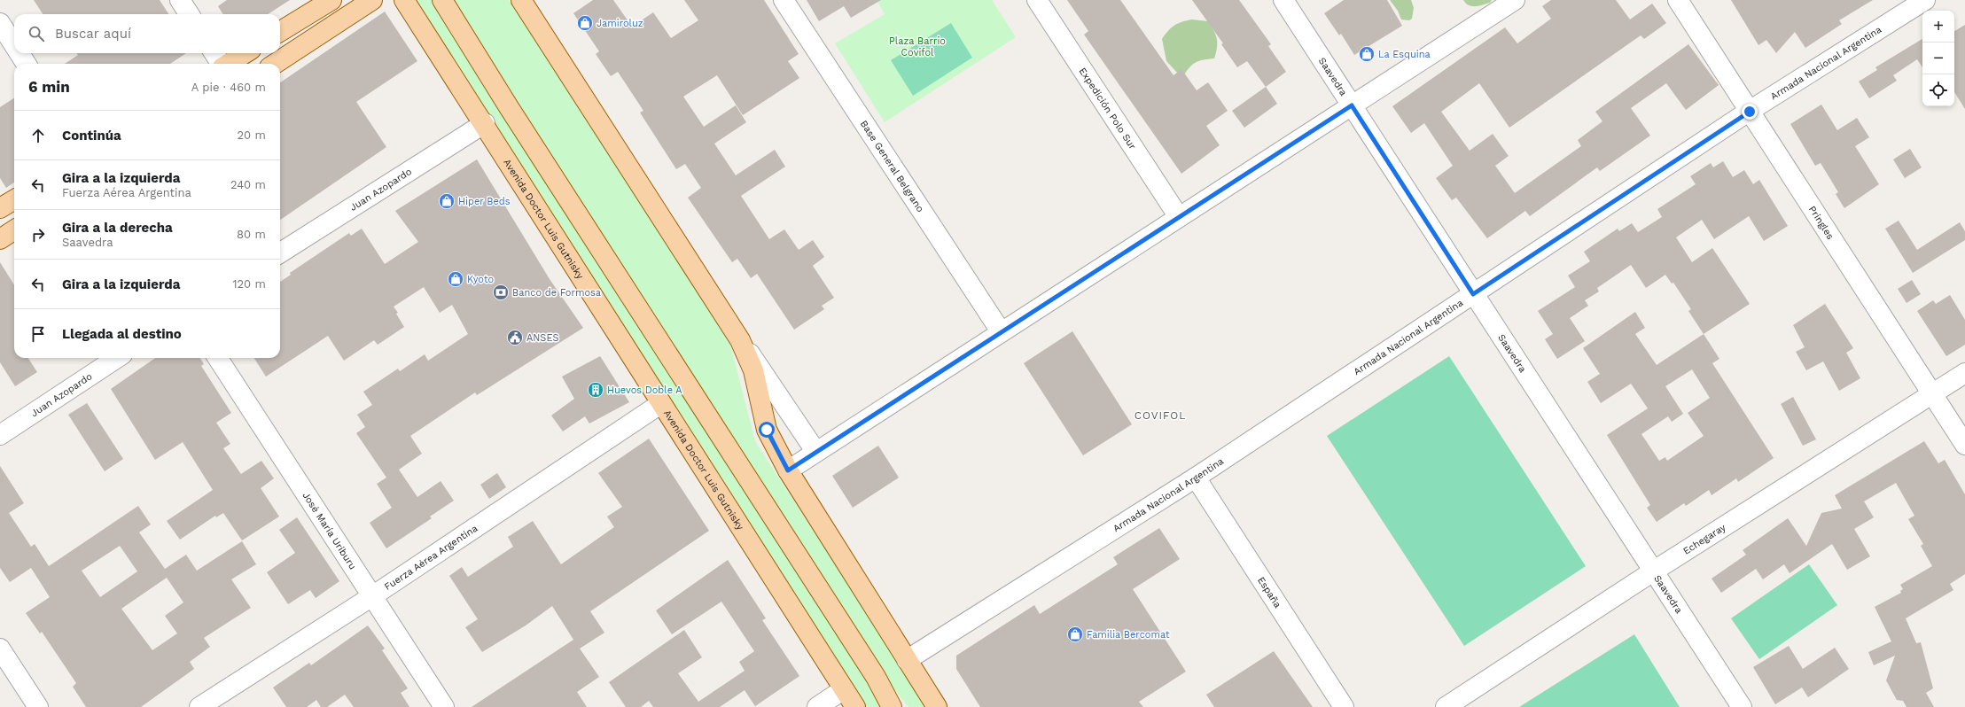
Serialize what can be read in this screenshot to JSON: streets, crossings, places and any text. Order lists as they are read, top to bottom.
{
  "streets": {
    "main road": ["Avenida Doctor Luis Gutnisky"],
    "street": [
      "Armada Nacional Argentina",
      "Saavedra",
      "Expedición Polo Sur",
      "Base General Belgrano",
      "Juan Azopardo",
      "Pringles",
      "José María Uriburu",
      "Echegaray",
      "Fuerza Aérea Argentina",
      "España"
    ]
  },
  "crossings": [
    ["Armada Nacional Argentina", "Saavedra"],
    ["Armada Nacional Argentina", "Pringles"],
    ["Armada Nacional Argentina", "España"],
    ["Saavedra", "Echegaray"],
    ["Juan Azopardo", "Avenida Doctor Luis Gutnisky"],
    ["Avenida Doctor Luis Gutnisky", "Fuerza Aérea Argentina"],
    ["Pringles", "Echegaray"],
    ["José María Uriburu", "Fuerza Aérea Argentina"]
  ],
  "districts": ["COVIFOL"],
  "parks": ["Plaza Barrio Covifol"],
  "places": {
    "shop": [
      "Jamiroluz",
      "La Esquina",
      "Hiper Beds",
      "Kyoto",
      "Familia Bercomat"
    ],
    "bank": ["Banco de Formosa"],
    "public building": ["ANSES"],
    "building": ["Huevos Doble A"]
  },
  "page": {
    "map_buttons": ["+", "−"],
    "search": "Buscar aquí",
    "heading": ["6 min", "A pie · 460 m"],
    "list": [
      ["Continúa", "20 m"],
      ["Gira a la izquierda", "Fuerza Aérea Argentina", "240 m"],
      ["Gira a la derecha", "Saavedra", "80 m"],
      ["Gira a la izquierda", "120 m"],
      "Llegada al destino"
    ]
  }
}
